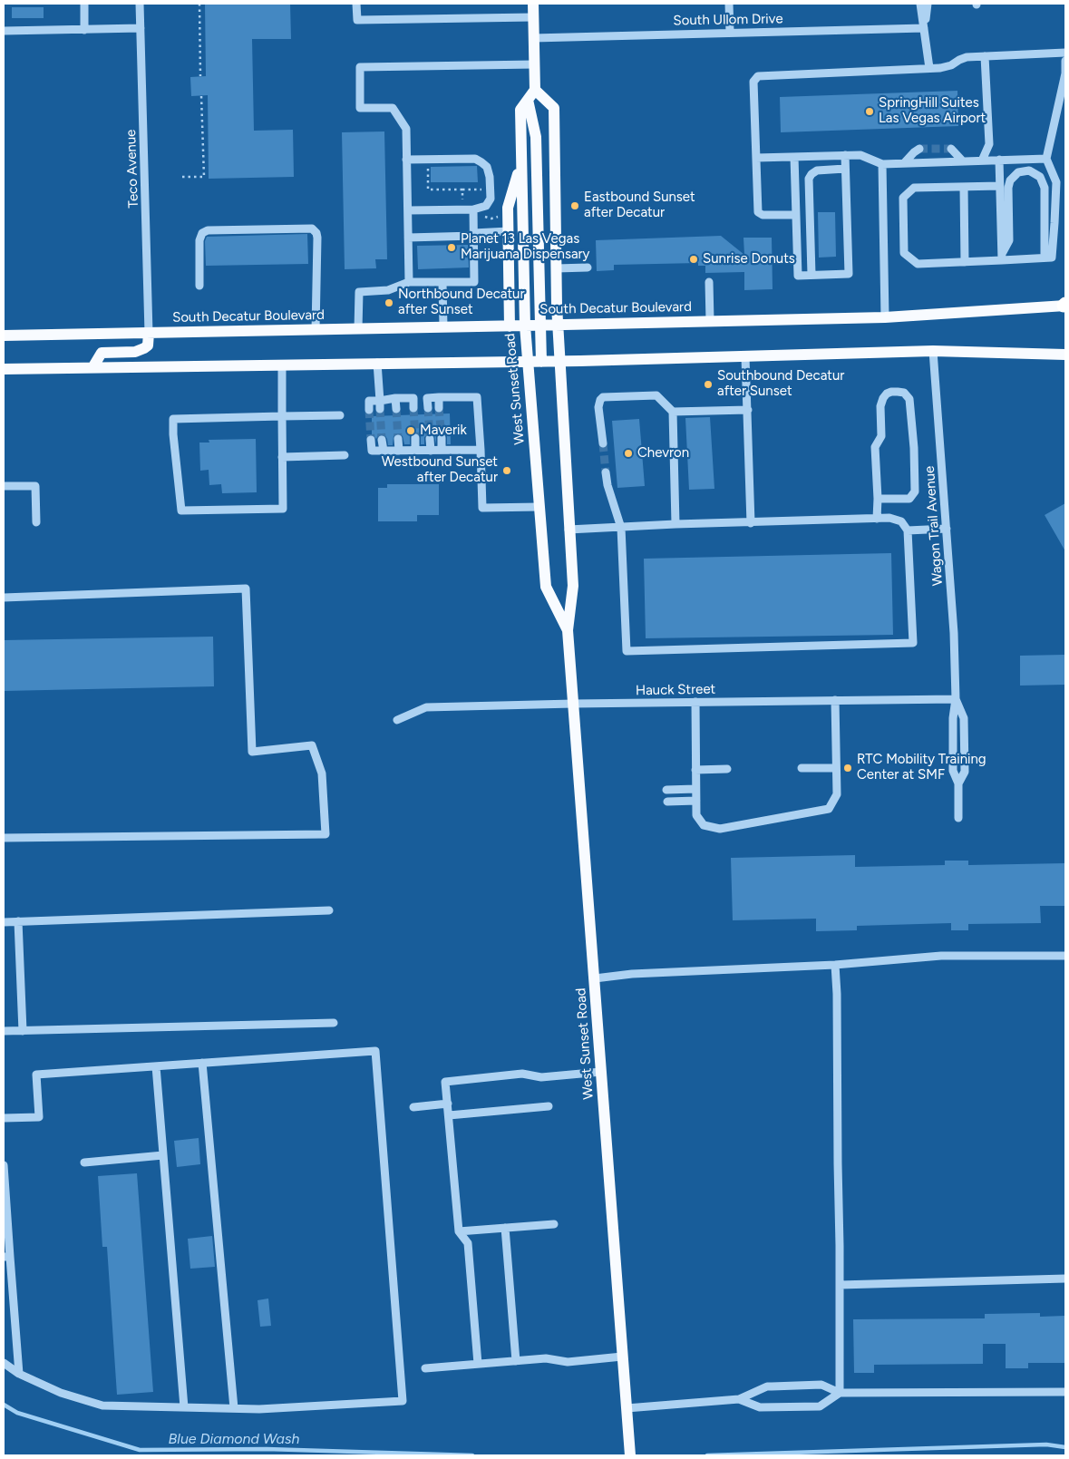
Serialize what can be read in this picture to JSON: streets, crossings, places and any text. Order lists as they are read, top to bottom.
{
  "streets": {
    "main road": ["South Decatur Boulevard", "West Sunset Road"],
    "street": [
      "South Ullom Drive",
      "Teco Avenue",
      "Wagon Trail Avenue",
      "Hauck Street"
    ]
  },
  "crossings": [
    ["Teco Avenue", "South Decatur Boulevard"],
    ["South Decatur Boulevard", "West Sunset Road"],
    ["West Sunset Road", "Hauck Street"],
    ["Wagon Trail Avenue", "Hauck Street"]
  ],
  "water": ["Blue Diamond Wash"],
  "places": [
    "SpringHill Suites Las Vegas Airport",
    "Eastbound Sunset after Decatur",
    "Planet 13 Las Vegas Marijuana Dispensary",
    "Sunrise Donuts",
    "Northbound Decatur after Sunset",
    "Southbound Decatur after Sunset",
    "Maverik",
    "Chevron",
    "Westbound Sunset after Decatur",
    "RTC Mobility Training Center at SMF"
  ]
}
